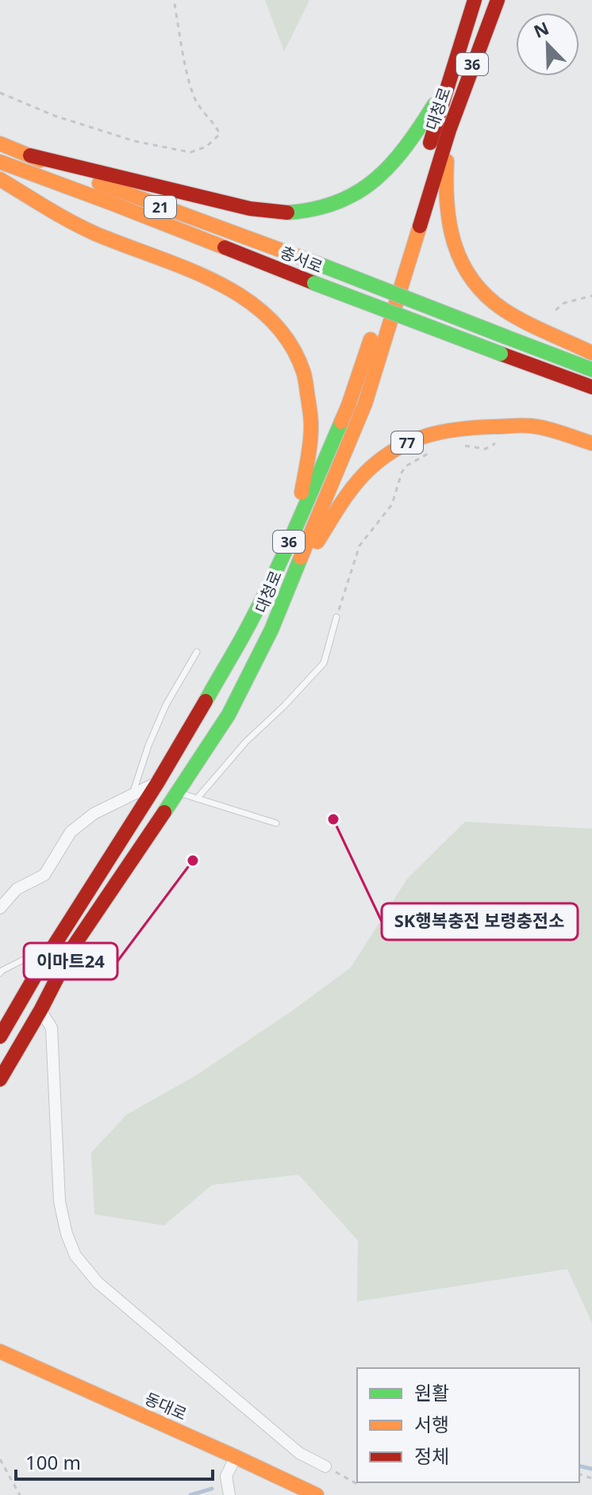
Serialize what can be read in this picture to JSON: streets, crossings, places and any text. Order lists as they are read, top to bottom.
{
  "streets": {
    "main road": [
      "36",
      "대청로",
      "21",
      "충서로",
      "77",
      "동대로"
    ]
  },
  "crossings": [
    ["대청로", "77"]
  ],
  "places": ["SK행복충전 보령충전소", "이마트24"],
  "legend": ["원활", "서행", "정체"],
  "scale_bar": "100 m",
  "north": "top left"
}
